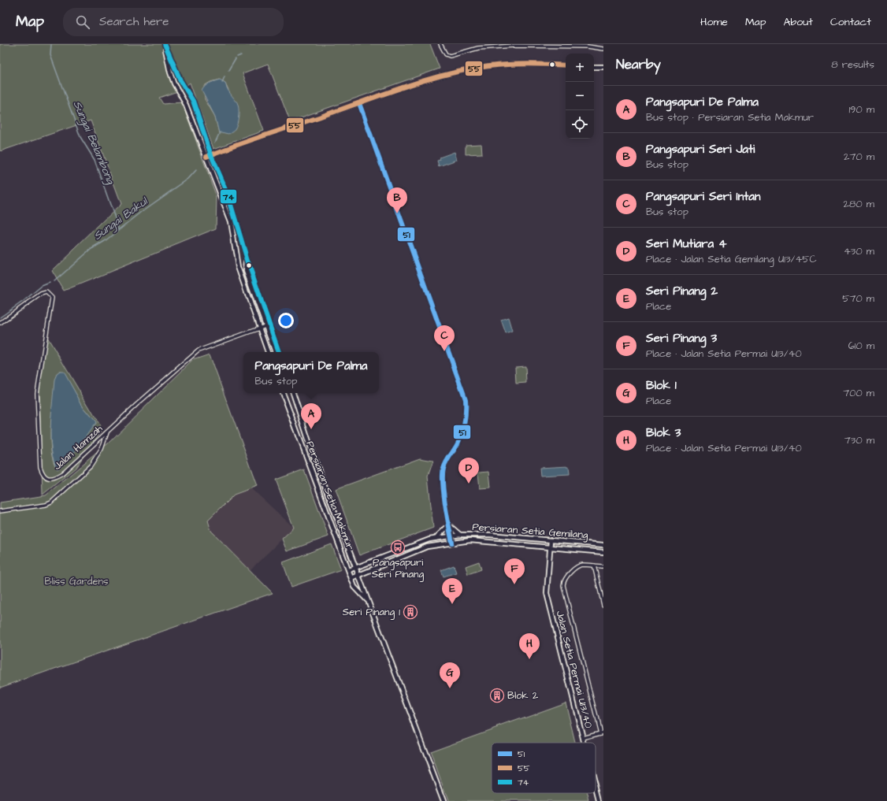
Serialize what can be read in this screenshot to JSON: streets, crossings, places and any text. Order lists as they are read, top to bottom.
{
  "streets": {
    "street": [
      "Jalan Hamzah",
      "Persiaran Setia Makmur",
      "Persiaran Setia Gemilang",
      "Jalan Setia Permai U13/40"
    ]
  },
  "crossings": [
    ["Persiaran Setia Makmur", "Persiaran Setia Gemilang"],
    ["Persiaran Setia Gemilang", "Jalan Setia Permai U13/40"]
  ],
  "water": ["Sungai Belambong", "Sungai Bakul"],
  "parks": ["Bliss Gardens"],
  "places": {
    "bus stop": ["Pangsapuri Seri Pinang"],
    "building": ["Seri Pinang 1", "Blok 2"]
  },
  "lines": ["transit line 74", "transit line 55", "transit line 51"],
  "legend": ["51", "55", "74"],
  "page": {
    "header": "Map",
    "search": "Search here",
    "nav": [
      "Home",
      "Map",
      "About",
      "Contact"
    ],
    "heading": ["Nearby", "8 results"],
    "map_buttons": ["+", "−"],
    "list": [
      {
        "mark": "A",
        "name": "Pangsapuri De Palma",
        "note": "Bus stop · Persiaran Setia Makmur",
        "value": "190 m"
      },
      {
        "mark": "B",
        "name": "Pangsapuri Seri Jati",
        "note": "Bus stop",
        "value": "270 m"
      },
      {
        "mark": "C",
        "name": "Pangsapuri Seri Intan",
        "note": "Bus stop",
        "value": "280 m"
      },
      {
        "mark": "D",
        "name": "Seri Mutiara 4",
        "note": "Place · Jalan Setia Gemilang U13/45C",
        "value": "430 m"
      },
      {
        "mark": "E",
        "name": "Seri Pinang 2",
        "note": "Place",
        "value": "570 m"
      },
      {
        "mark": "F",
        "name": "Seri Pinang 3",
        "note": "Place · Jalan Setia Permai U13/40",
        "value": "610 m"
      },
      {
        "mark": "G",
        "name": "Blok 1",
        "note": "Place",
        "value": "700 m"
      },
      {
        "mark": "H",
        "name": "Blok 3",
        "note": "Place · Jalan Setia Permai U13/40",
        "value": "730 m"
      }
    ],
    "pins": [
      "B",
      "C",
      "A",
      "D",
      "F",
      "E",
      "H",
      "G"
    ],
    "popup": ["Pangsapuri De Palma", "Bus stop"]
  }
}
